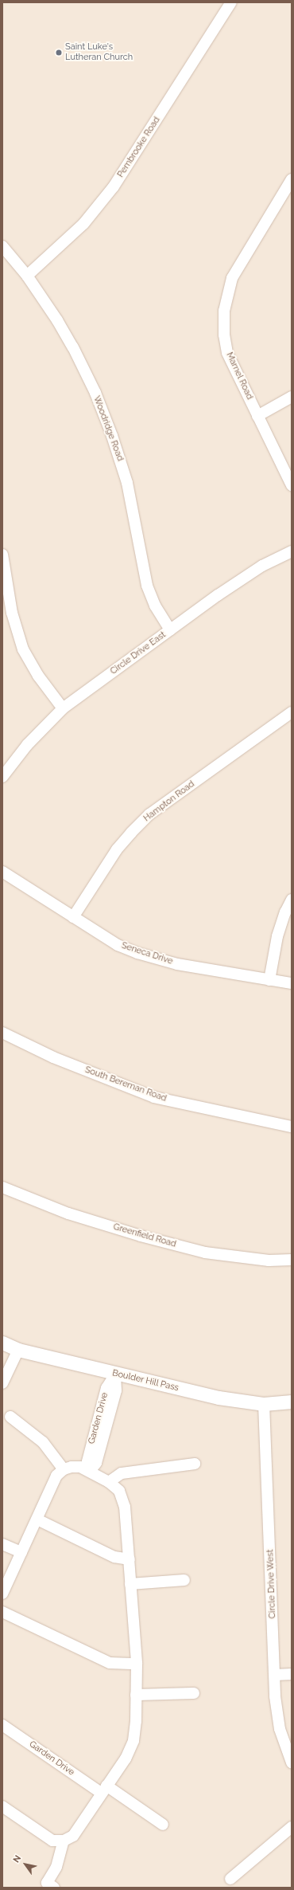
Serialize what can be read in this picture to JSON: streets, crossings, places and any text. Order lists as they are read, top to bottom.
{
  "streets": {
    "street": [
      "Pembrooke Road",
      "Marnel Road",
      "Woodridge Road",
      "Circle Drive East",
      "Hampton Road",
      "Seneca Drive",
      "South Bereman Road",
      "Greenfield Road",
      "Boulder Hill Pass",
      "Garden Drive",
      "Circle Drive West"
    ]
  },
  "crossings": [
    ["Pembrooke Road", "Woodridge Road"],
    ["Woodridge Road", "Circle Drive East"],
    ["Hampton Road", "Seneca Drive"],
    ["Boulder Hill Pass", "Garden Drive"],
    ["Boulder Hill Pass", "Circle Drive West"]
  ],
  "places": ["Saint Luke's Lutheran Church"],
  "north": "top left"
}
